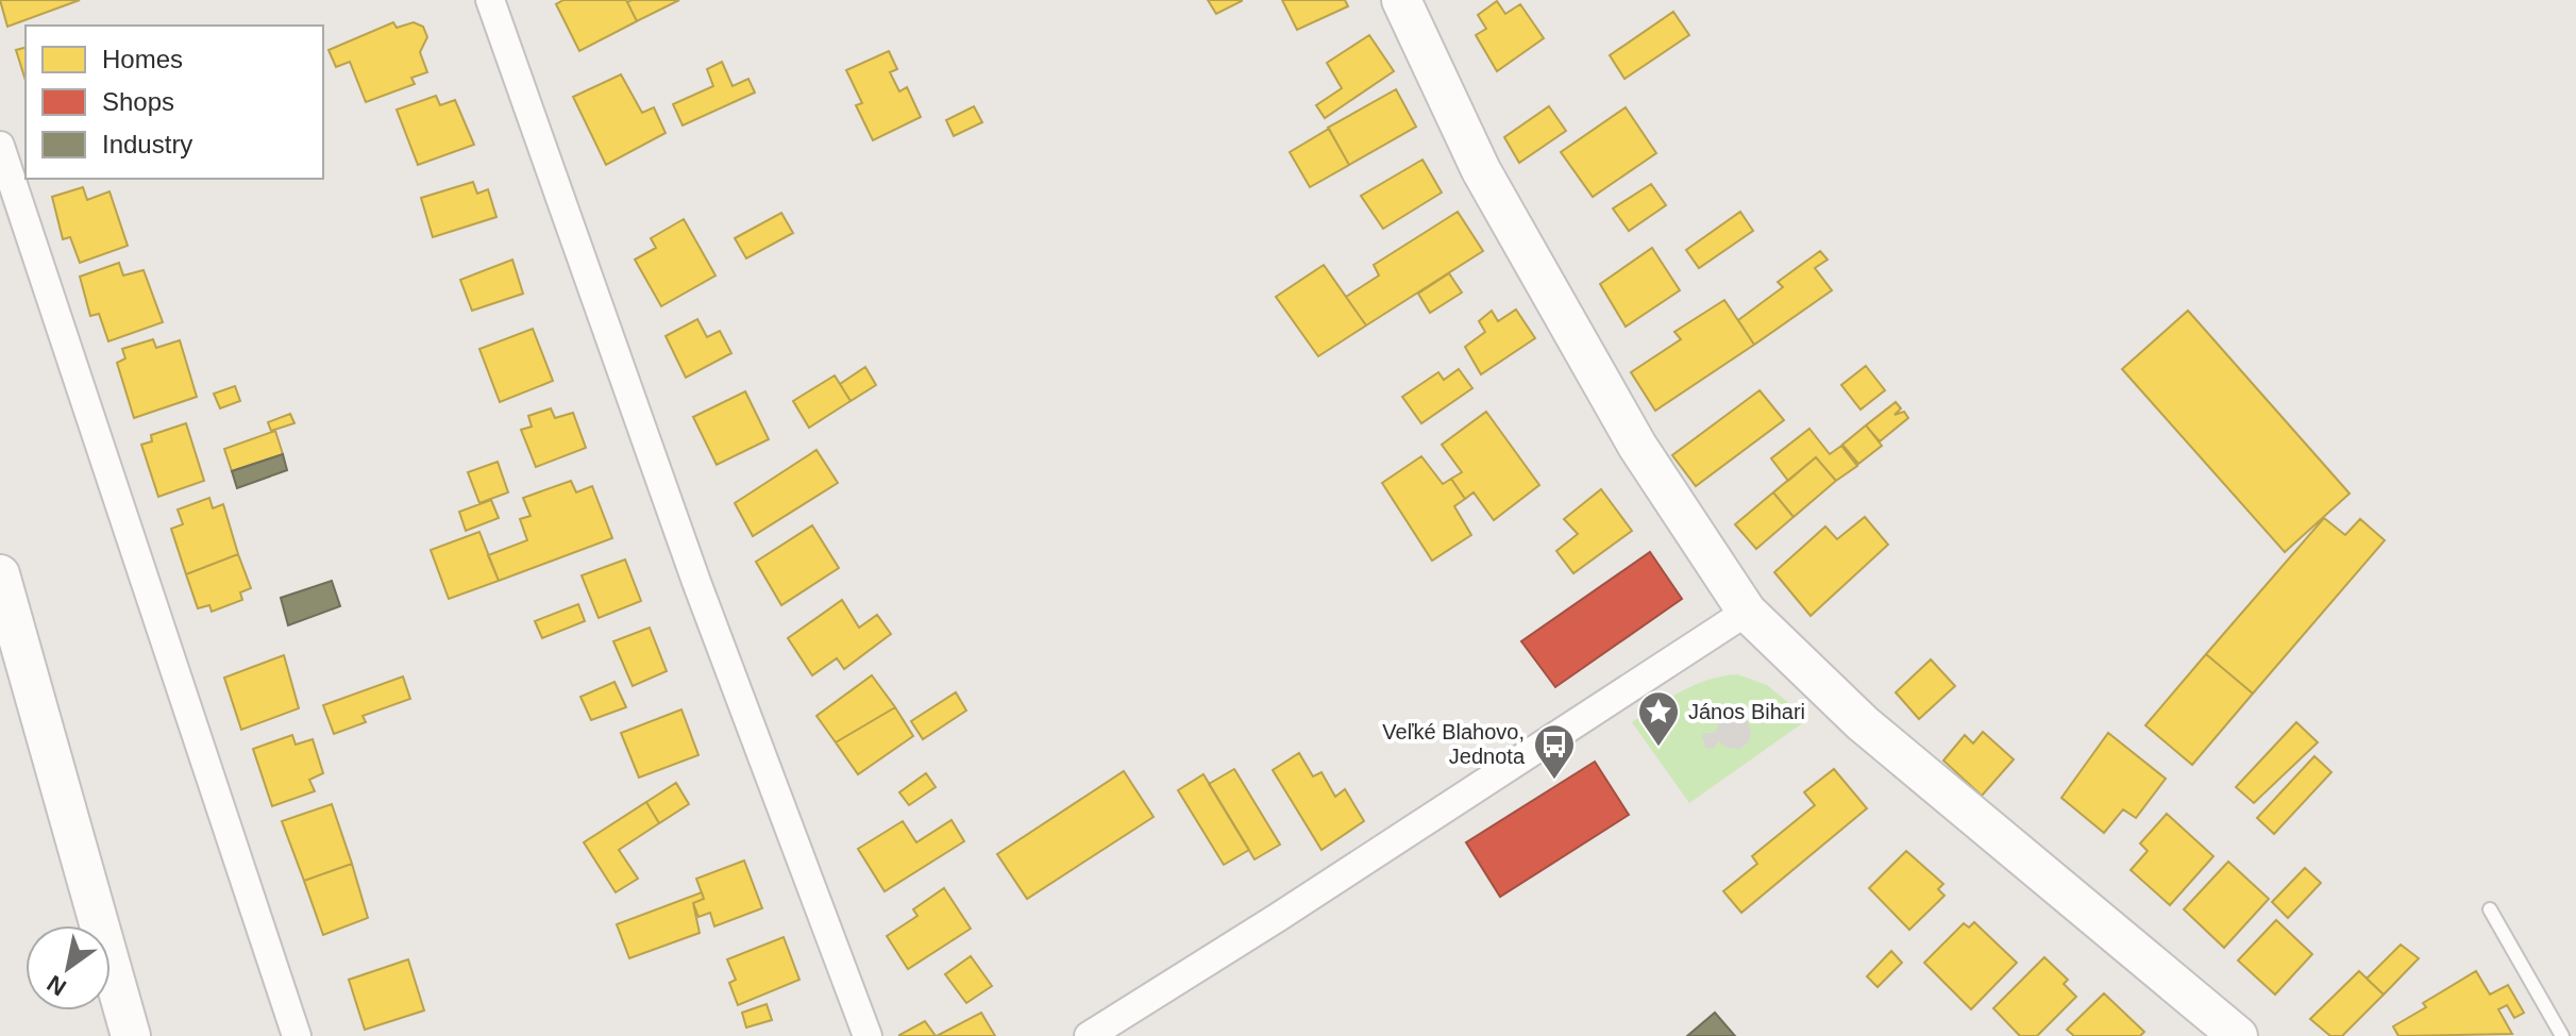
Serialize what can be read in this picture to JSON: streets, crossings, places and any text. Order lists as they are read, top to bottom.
{
  "places": {
    "place": ["János Bihari"],
    "bus stop": ["Veľké Blahovo, Jednota"]
  },
  "legend": ["Homes", "Shops", "Industry"],
  "north": "bottom left"
}
